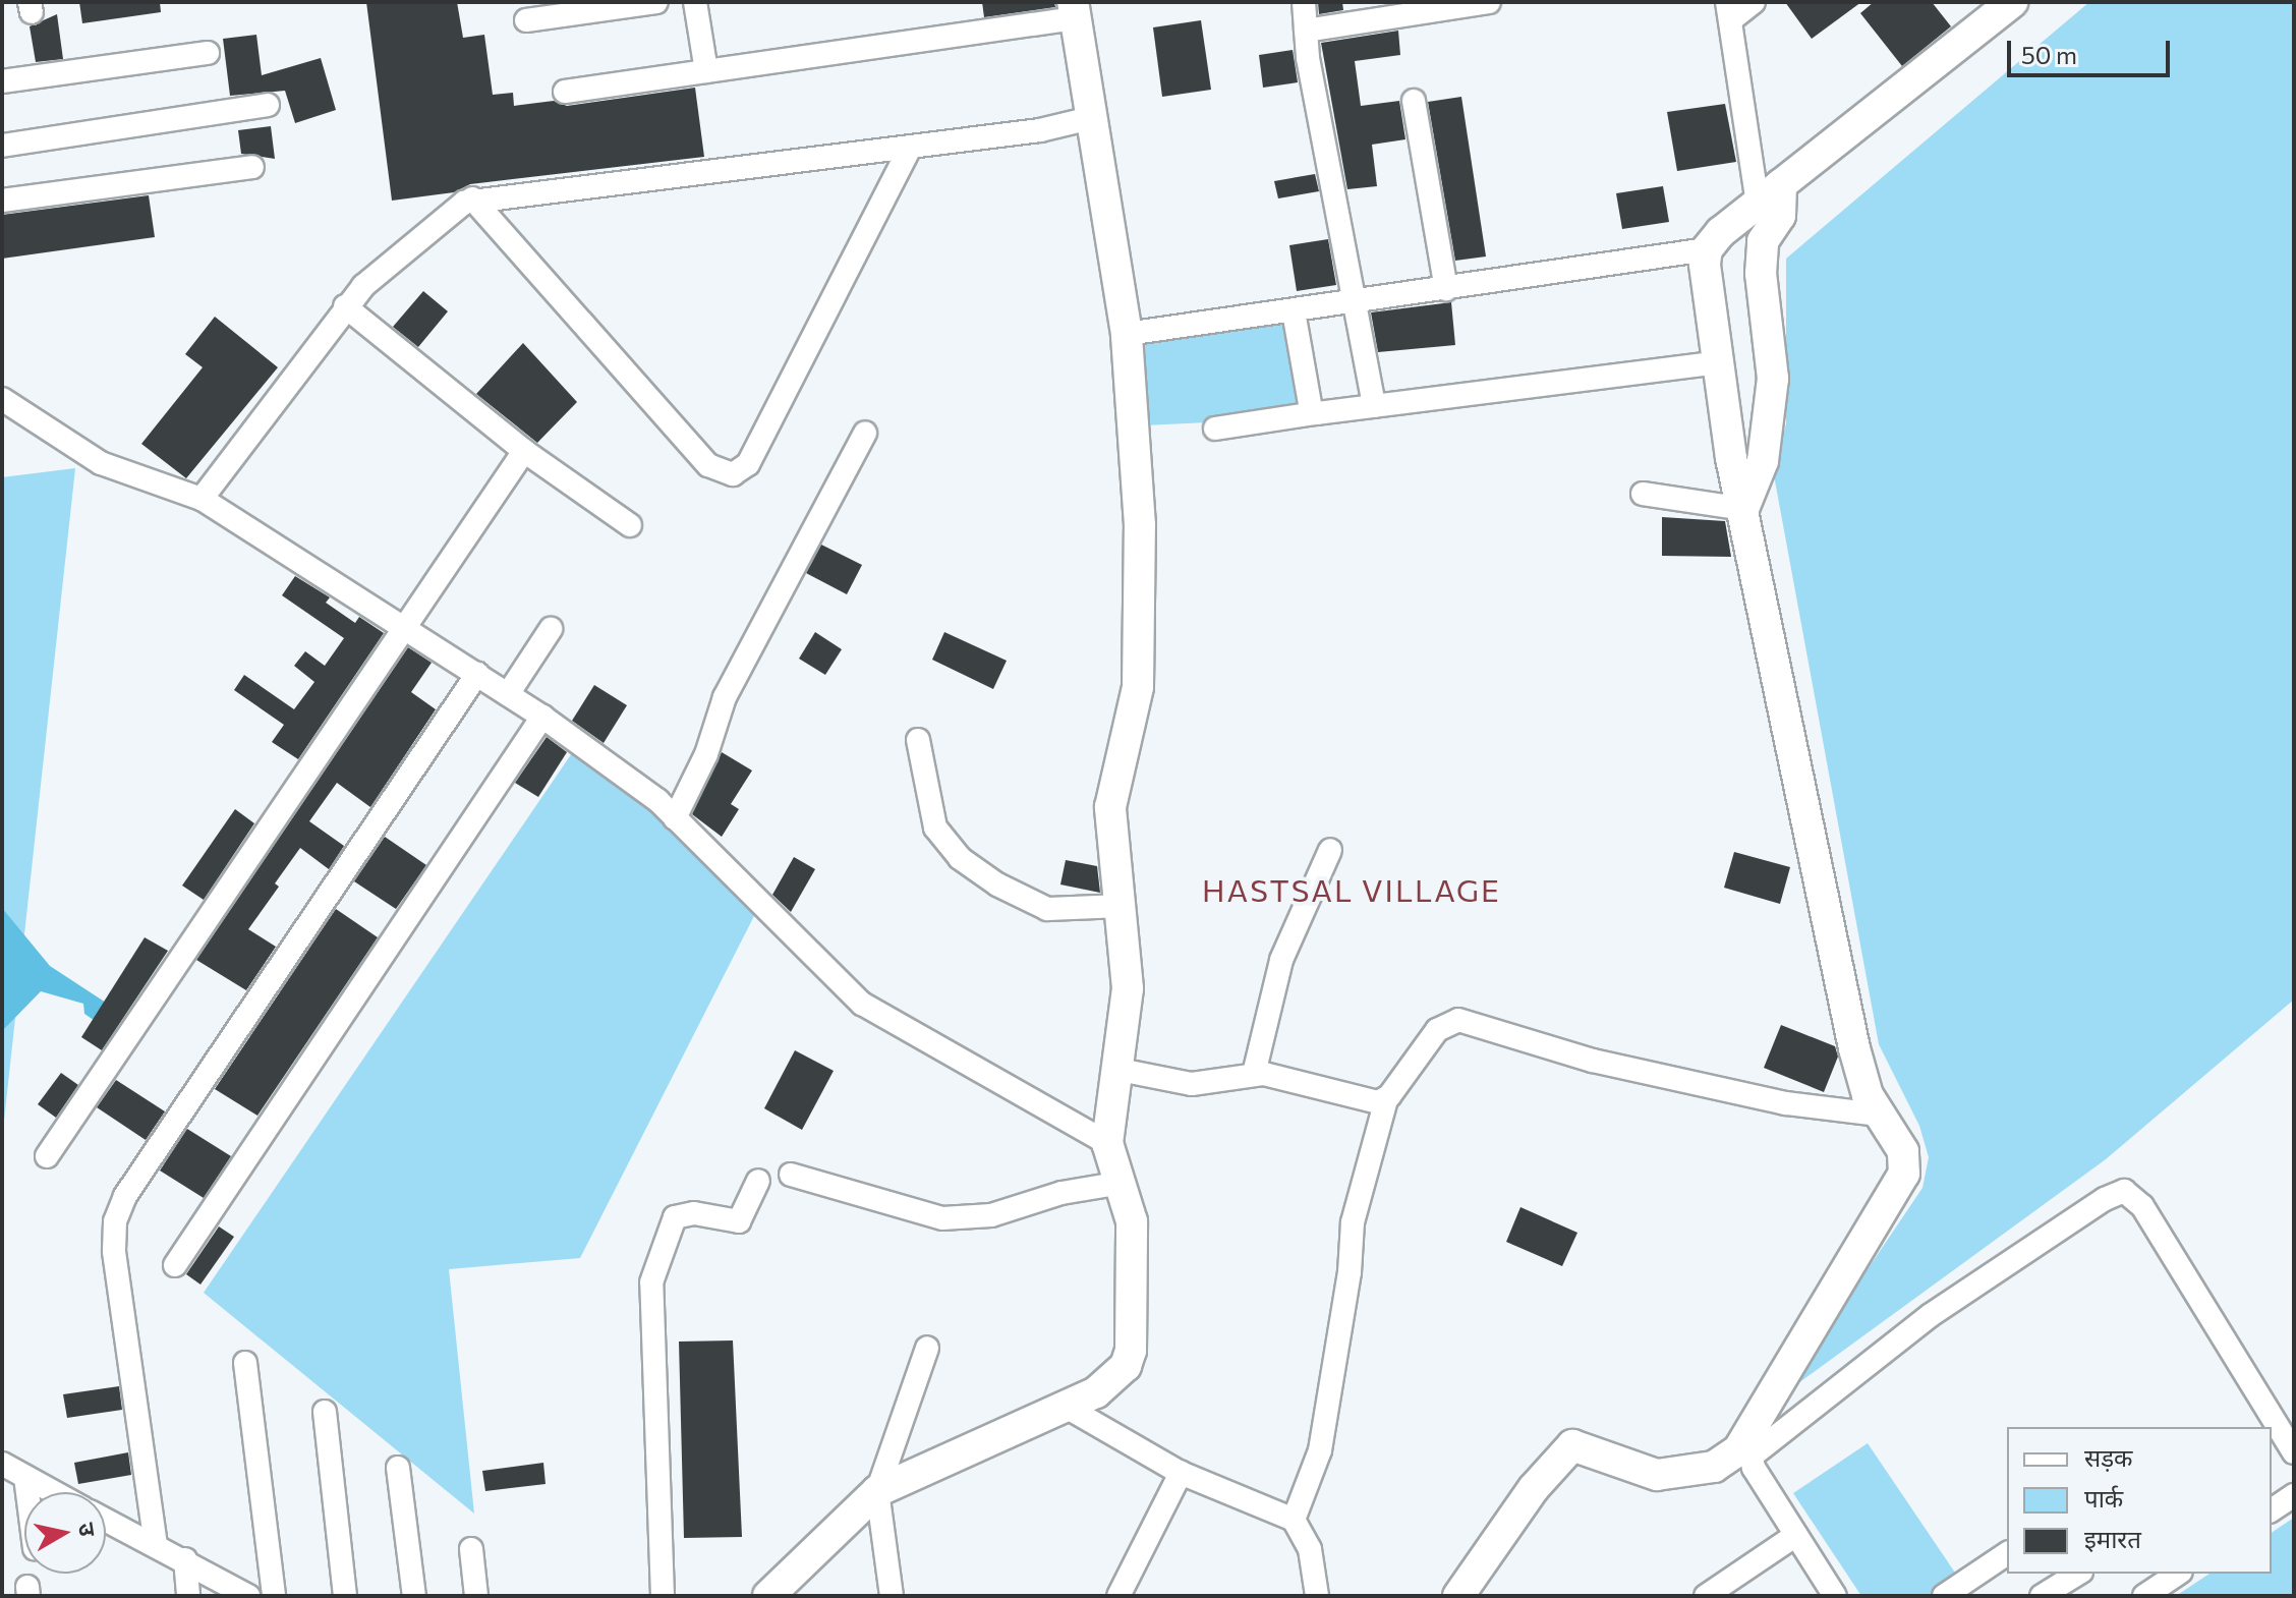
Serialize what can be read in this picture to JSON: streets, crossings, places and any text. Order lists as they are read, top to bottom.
{
  "districts": ["HASTSAL VILLAGE"],
  "legend": ["सड़क", "पार्क", "इमारत"],
  "scale_bar": "50 m",
  "north": "right"
}
